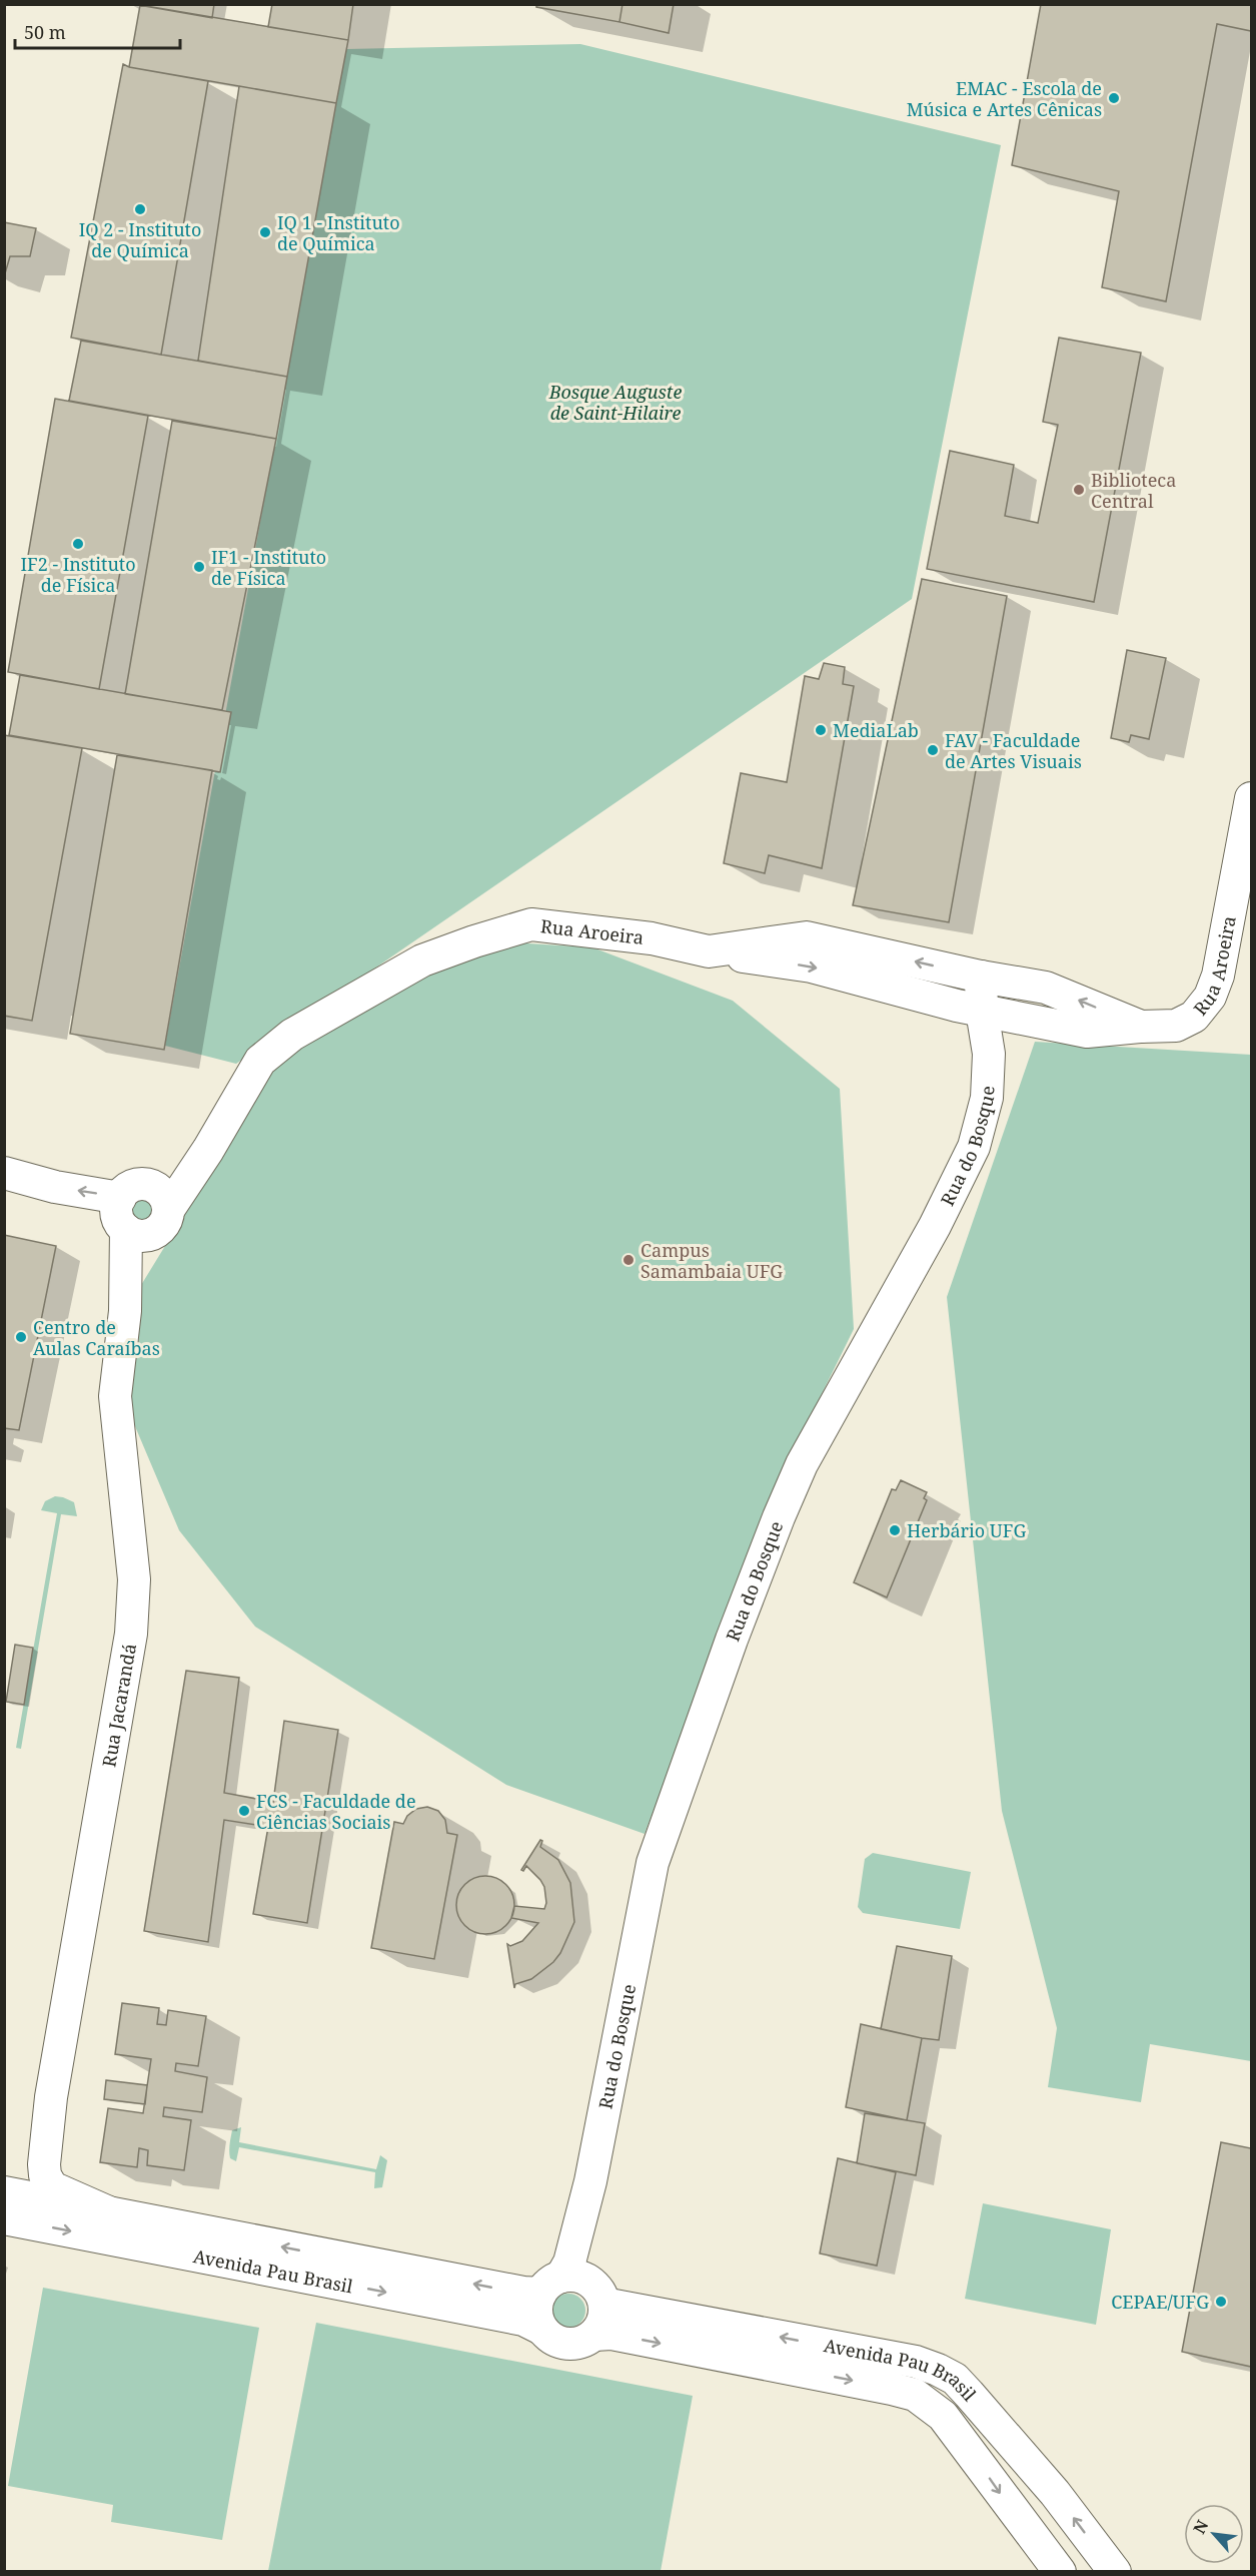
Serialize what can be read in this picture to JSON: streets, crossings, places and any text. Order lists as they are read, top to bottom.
{
  "streets": {
    "street": [
      "Rua Aroeira",
      "Rua do Bosque",
      "Rua Jacarandá",
      "Avenida Pau Brasil"
    ]
  },
  "crossings": [
    ["Rua Aroeira", "Rua Jacarandá"],
    ["Rua do Bosque", "Avenida Pau Brasil"]
  ],
  "parks": ["Bosque Auguste de Saint-Hilaire"],
  "places": [
    "EMAC - Escola de Música e Artes Cênicas",
    "IQ 2 - Instituto de Química",
    "IQ 1 - Instituto de Química",
    "Biblioteca Central",
    "IF2 - Instituto de Física",
    "IF1 - Instituto de Física",
    "MediaLab",
    "FAV - Faculdade de Artes Visuais",
    "Campus Samambaia UFG",
    "Centro de Aulas Caraíbas",
    "Herbário UFG",
    "FCS - Faculdade de Ciências Sociais",
    "CEPAE/UFG"
  ],
  "scale_bar": "50 m",
  "north": "top left"
}
